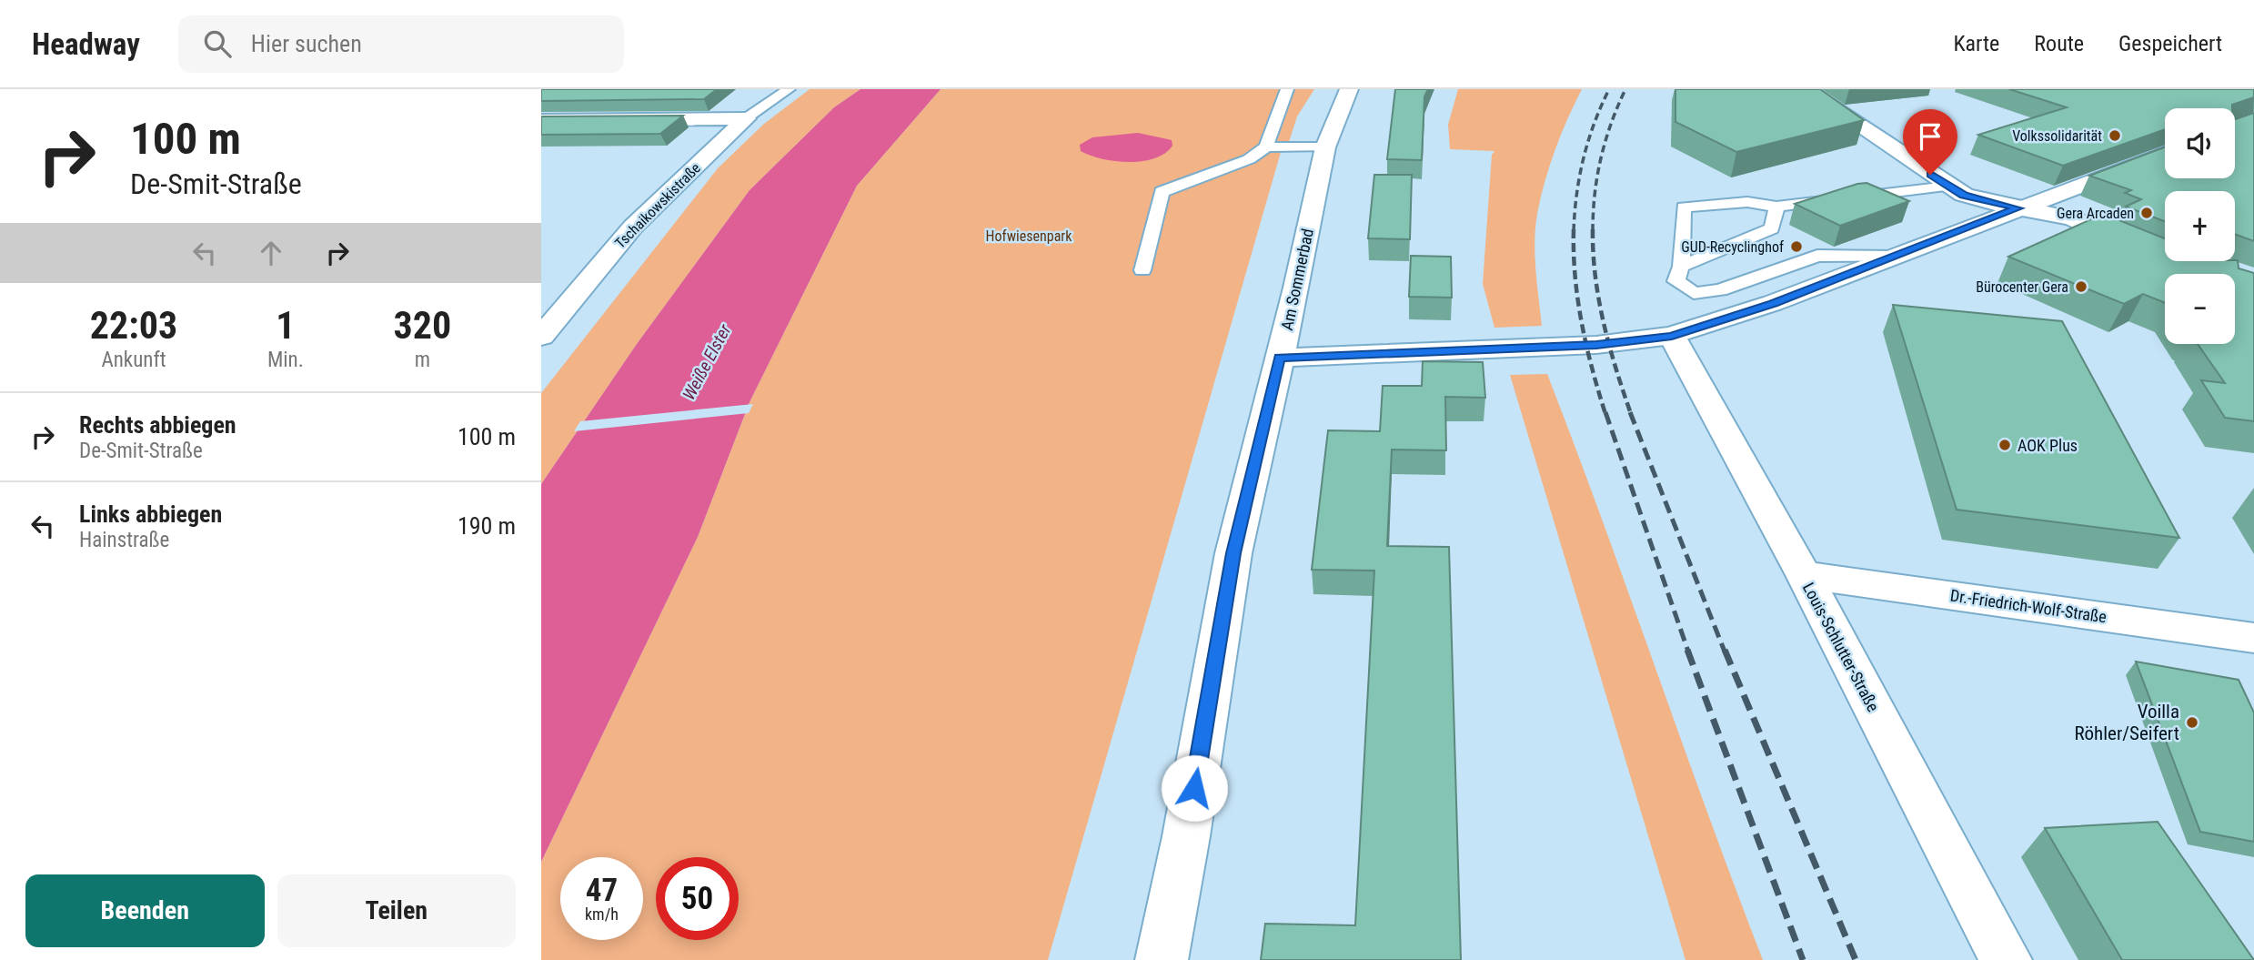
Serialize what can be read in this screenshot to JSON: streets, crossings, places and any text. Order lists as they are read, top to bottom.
{
  "streets": {
    "main road": [
      "Tschaikowskistraße",
      "Am Sommerbad",
      "Dr.-Friedrich-Wolf-Straße",
      "Louis-Schlutter-Straße"
    ]
  },
  "crossings": [
    ["Dr.-Friedrich-Wolf-Straße", "Louis-Schlutter-Straße"]
  ],
  "water": ["Weiße Elster"],
  "parks": ["Hofwiesenpark"],
  "places": [
    "Volkssolidarität",
    "Gera Arcaden",
    "GUD-Recyclinghof",
    "Bürocenter Gera",
    "AOK Plus",
    "Voilla Röhler/Seifert"
  ],
  "page": {
    "header": "Headway",
    "search": "Hier suchen",
    "nav": ["Karte", "Route", "Gespeichert"],
    "turn": ["100 m", "De-Smit-Straße"],
    "map_buttons": ["+", "−"],
    "eta": [
      "22:03",
      "Ankunft",
      "1",
      "Min.",
      "320",
      "m"
    ],
    "list": [
      {
        "name": "Rechts abbiegen",
        "note": "De-Smit-Straße",
        "value": "100 m"
      },
      {
        "name": "Links abbiegen",
        "note": "Hainstraße",
        "value": "190 m"
      }
    ],
    "speed": "47 km/h",
    "limit": "50",
    "buttons": ["Beenden", "Teilen"]
  }
}
